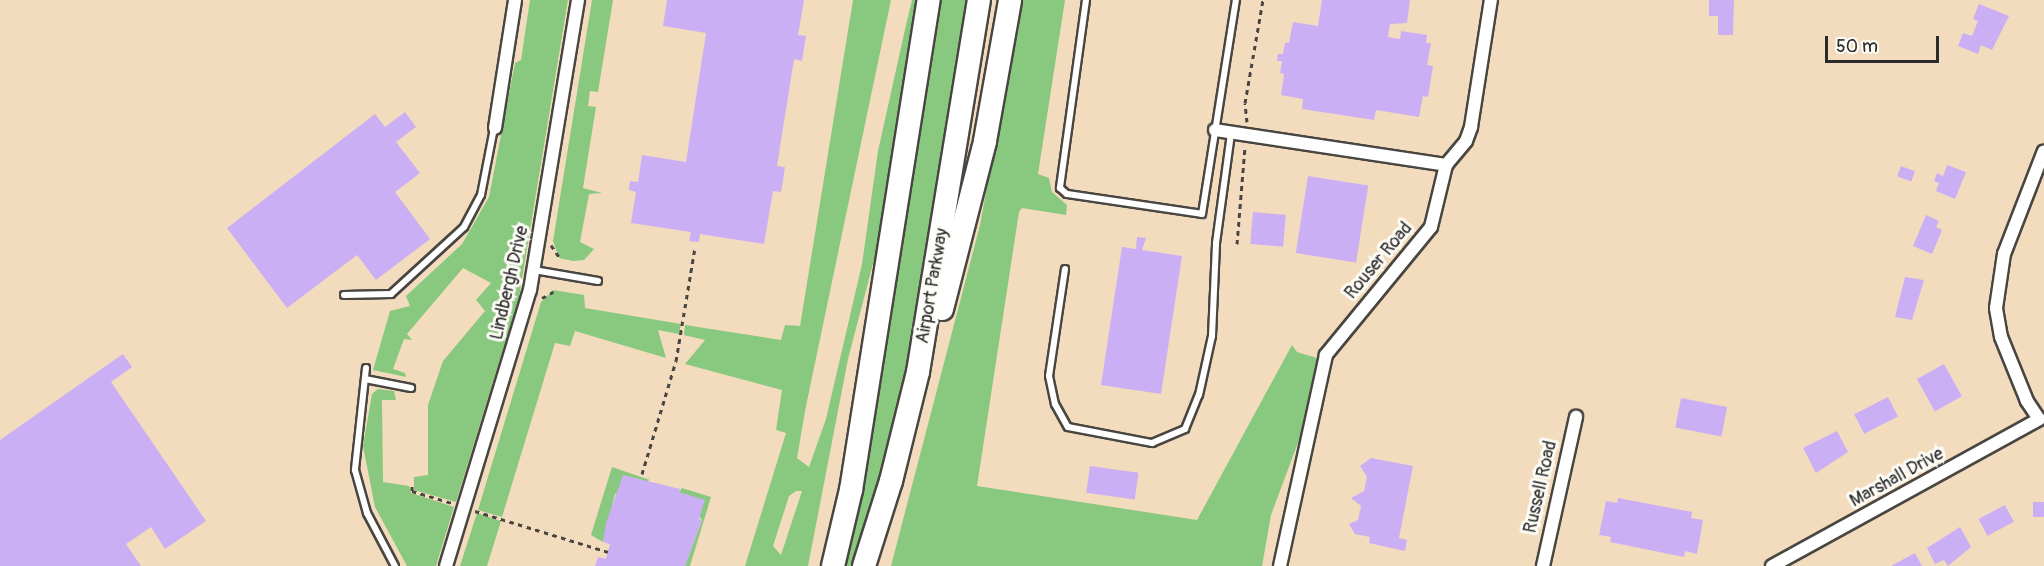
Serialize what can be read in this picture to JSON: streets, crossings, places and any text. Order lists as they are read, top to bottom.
{
  "streets": {
    "highway": ["Airport Parkway"],
    "street": [
      "Rouser Road",
      "Lindbergh Drive",
      "Marshall Drive",
      "Russell Road"
    ]
  },
  "scale_bar": "50 m"
}
